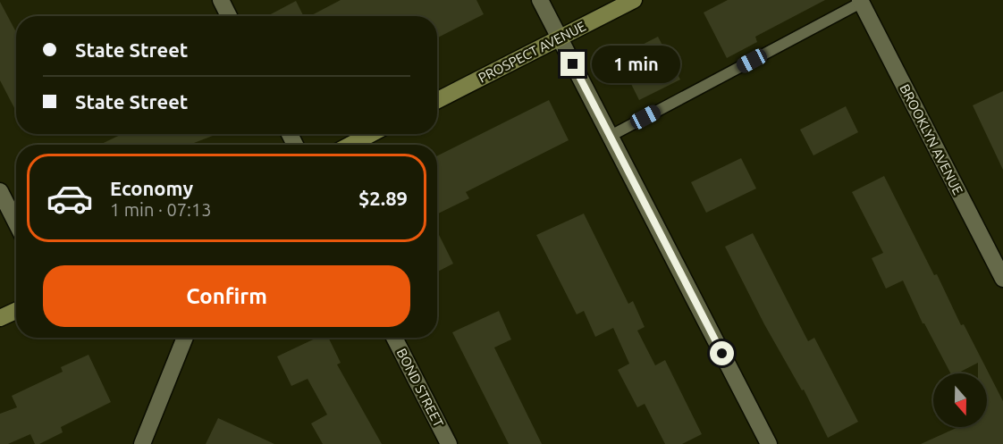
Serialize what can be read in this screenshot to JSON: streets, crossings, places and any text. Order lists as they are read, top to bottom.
{
  "streets": {
    "main road": ["PROSPECT AVENUE"],
    "street": ["BROOKLYN AVENUE", "BOND STREET"]
  },
  "north": "bottom",
  "page": {
    "banner": ["State Street", "State Street"],
    "bubble": "1 min",
    "list": [
      {
        "name": "Economy",
        "note": "1 min · 07:13",
        "value": "$2.89"
      }
    ],
    "buttons": "Confirm"
  }
}
